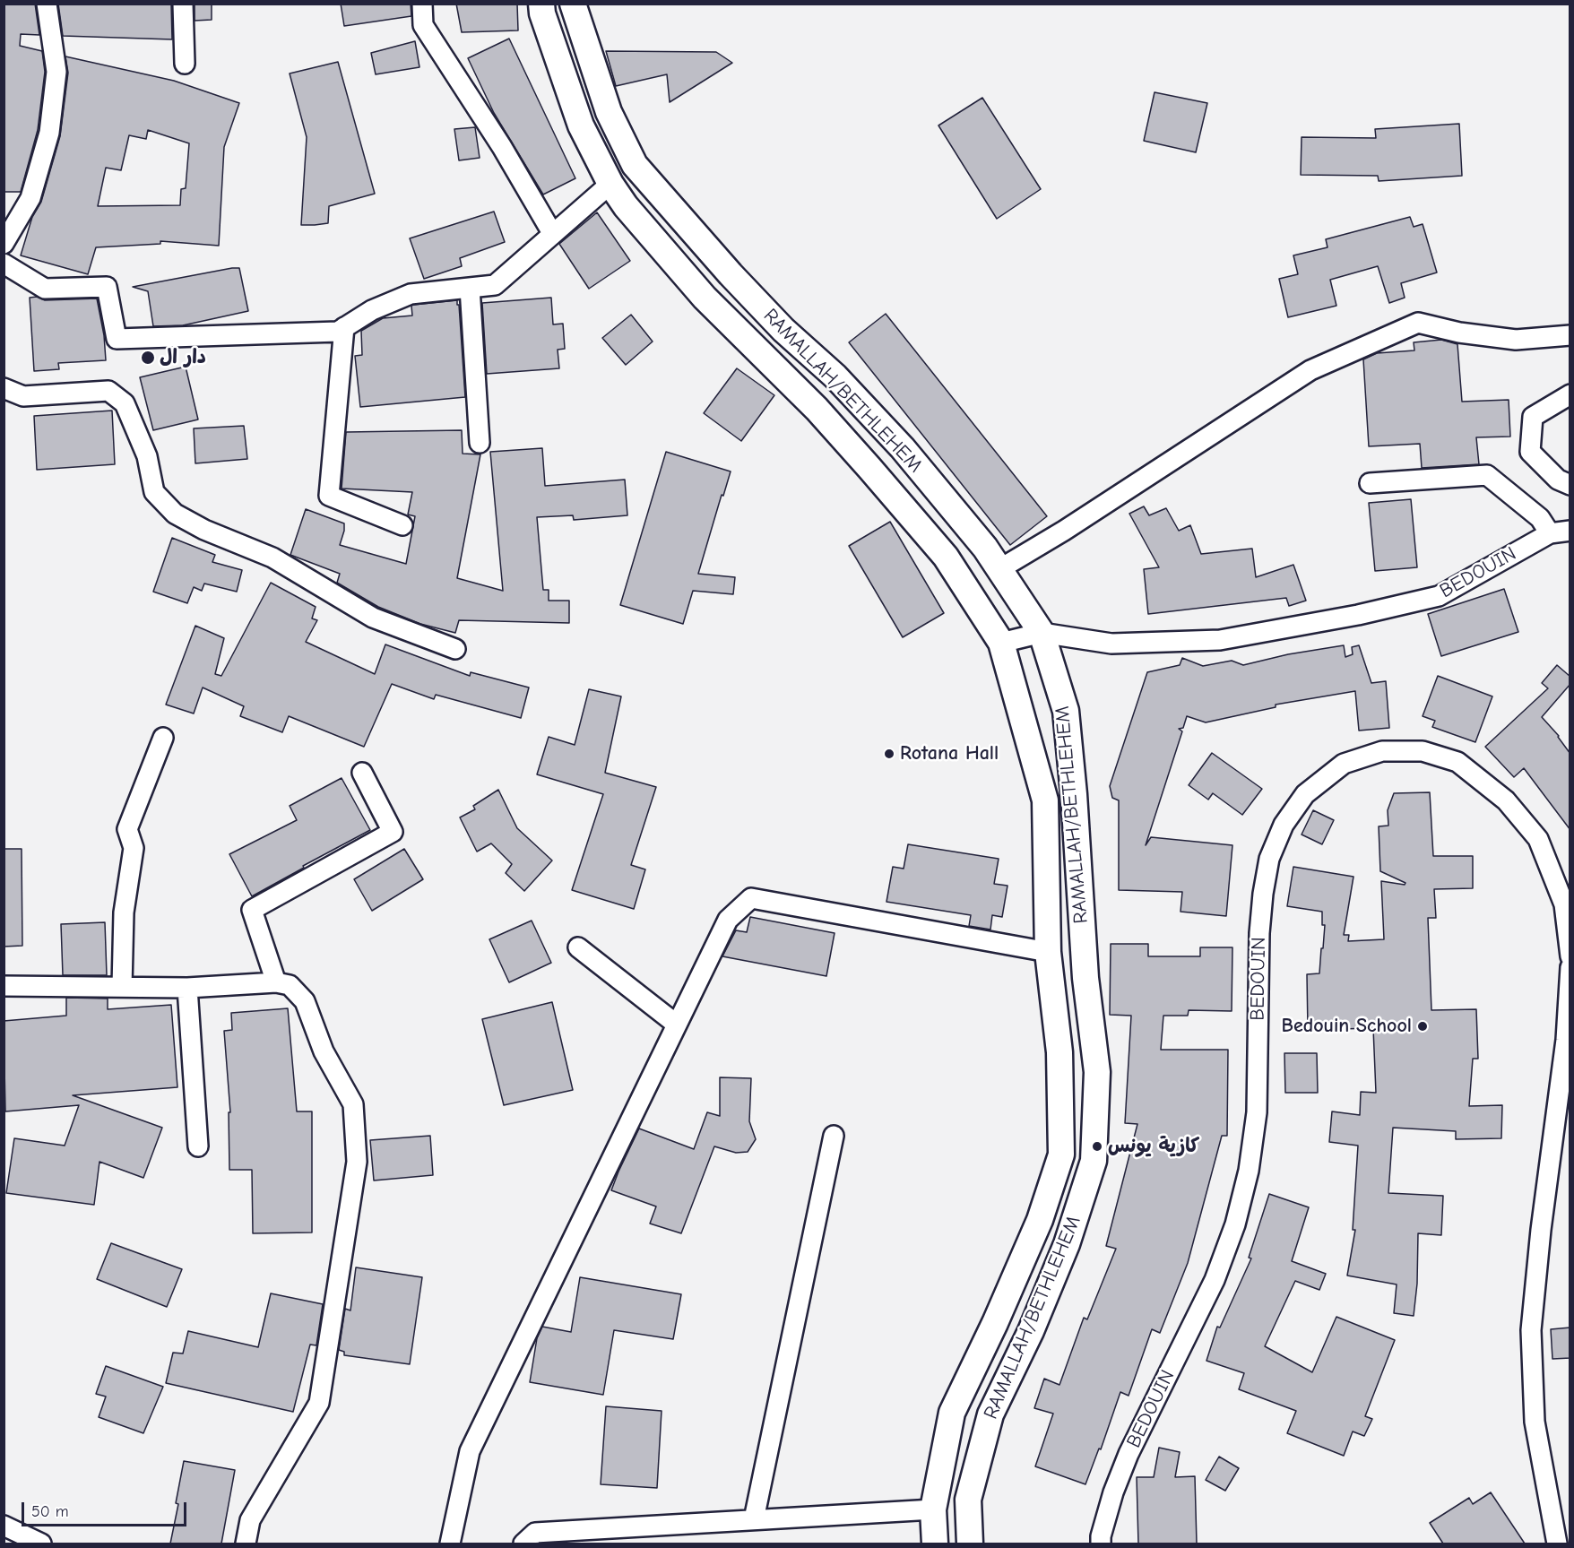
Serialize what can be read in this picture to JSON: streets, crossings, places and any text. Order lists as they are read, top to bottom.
{
  "streets": {
    "main road": ["RAMALLAH/BETHLEHEM"],
    "street": ["BEDOUIN"]
  },
  "crossings": [
    ["RAMALLAH/BETHLEHEM", "BEDOUIN"]
  ],
  "places": [
    "دار ال",
    "Rotana Hall",
    "Bedouin School",
    "كازية يونس"
  ],
  "scale_bar": "50 m"
}
